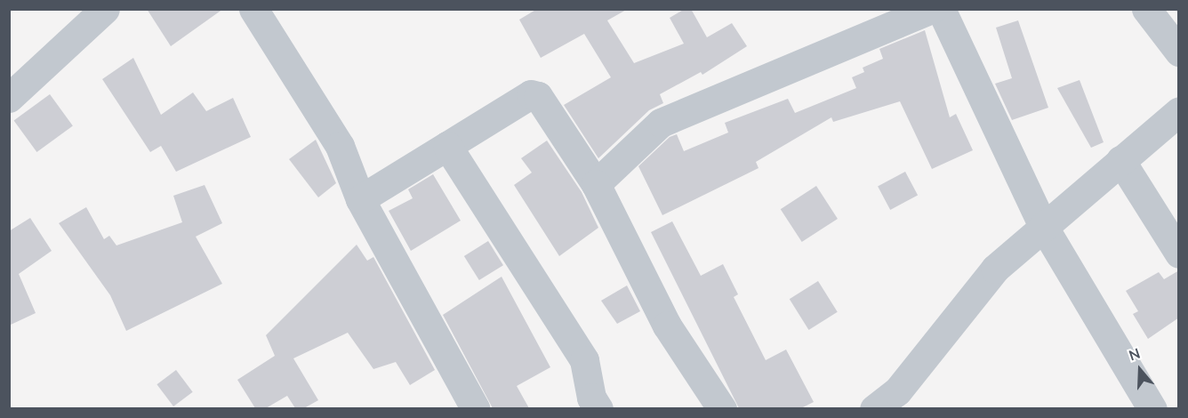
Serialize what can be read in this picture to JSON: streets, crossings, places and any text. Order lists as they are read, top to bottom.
{
  "north": "top"
}
